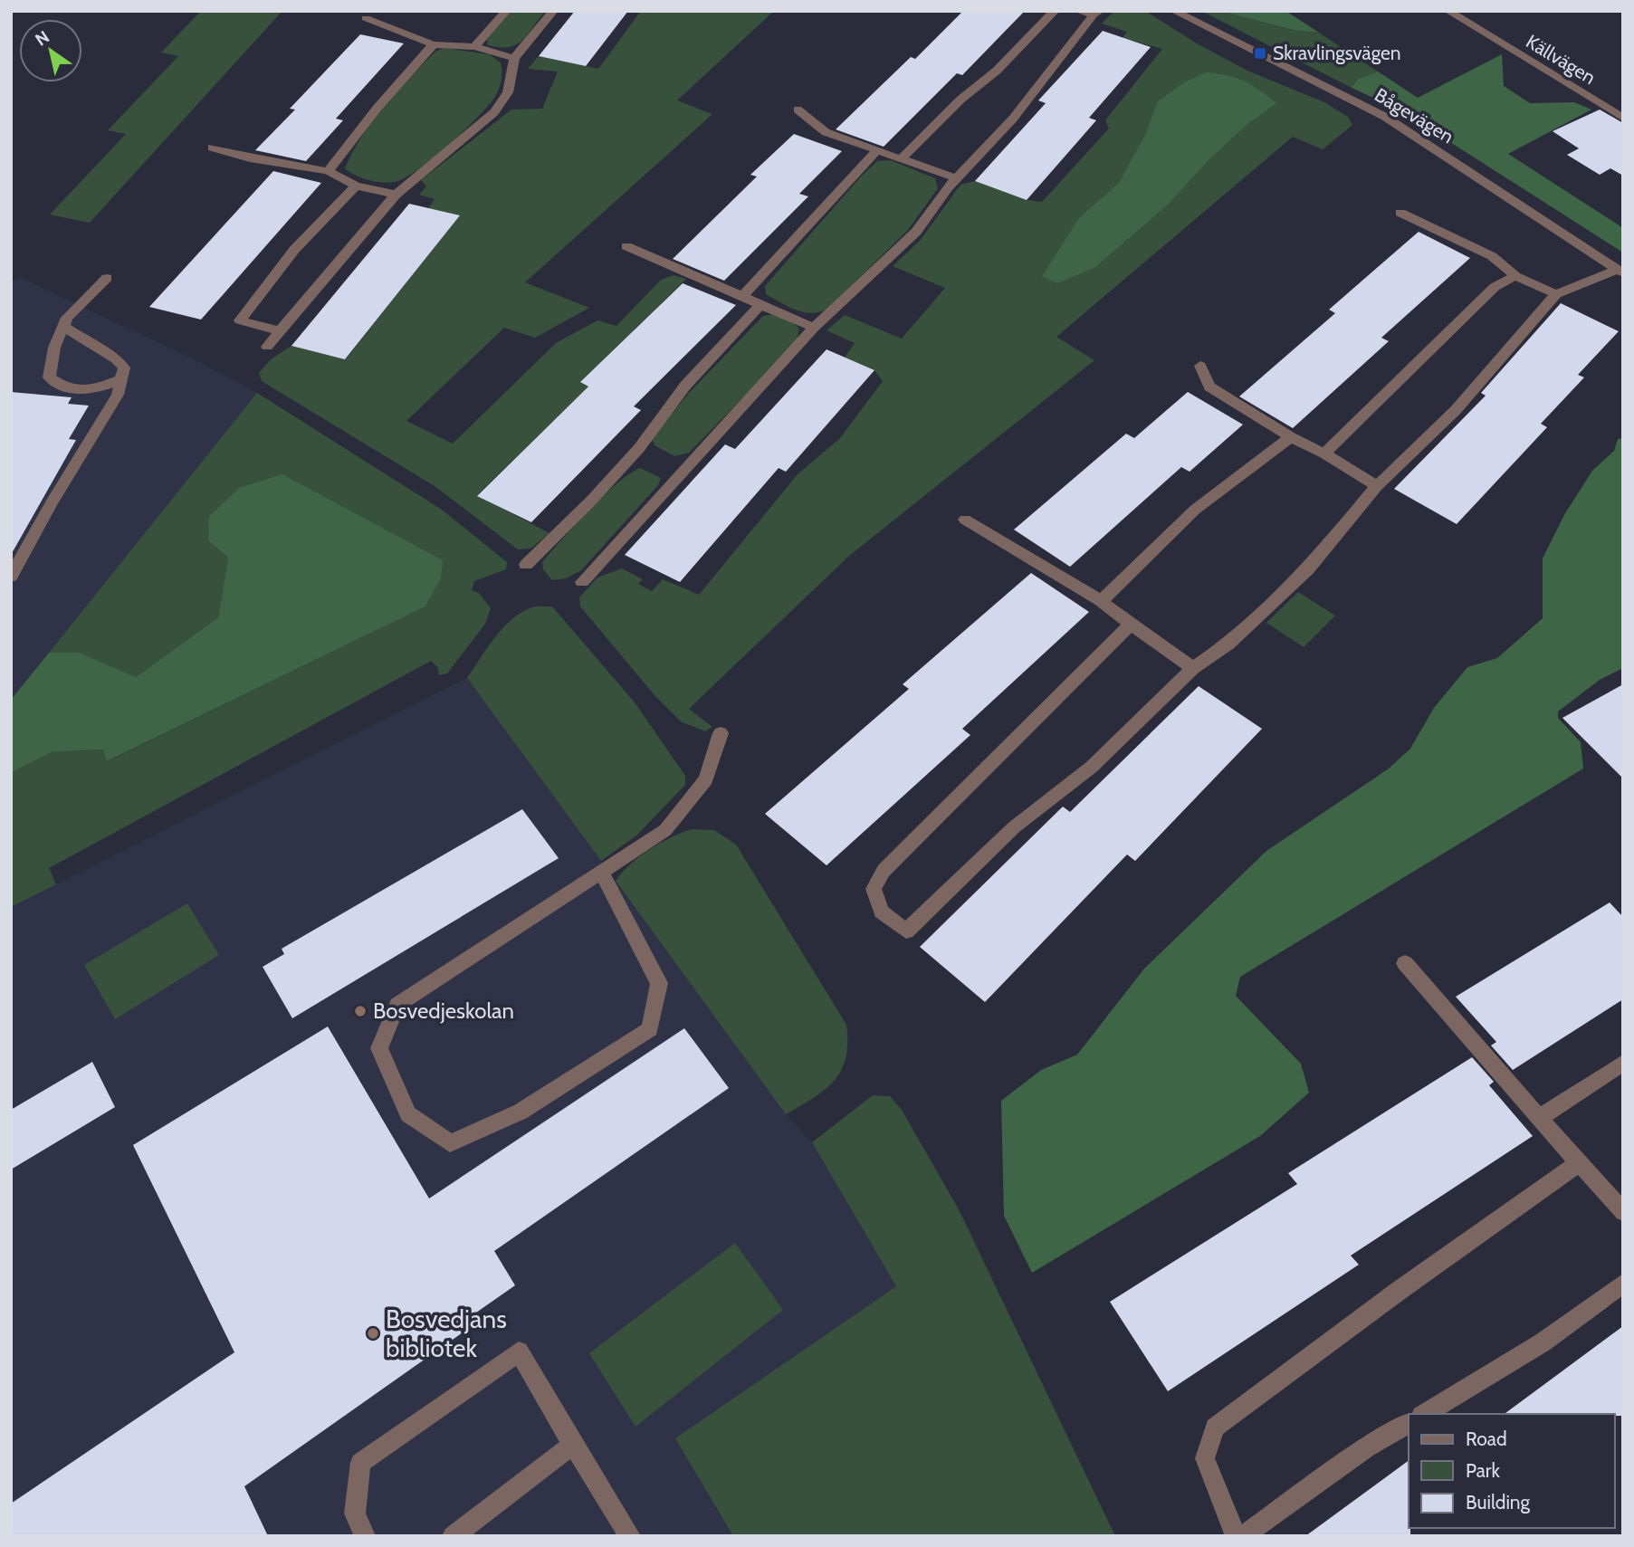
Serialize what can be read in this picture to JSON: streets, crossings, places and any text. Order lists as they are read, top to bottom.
{
  "streets": {
    "street": ["Källvägen", "Bågevägen"]
  },
  "places": {
    "transit": ["Skravlingsvägen"],
    "other": ["Bosvedjeskolan", "Bosvedjans bibliotek"]
  },
  "legend": ["Road", "Park", "Building"],
  "north": "top left"
}
